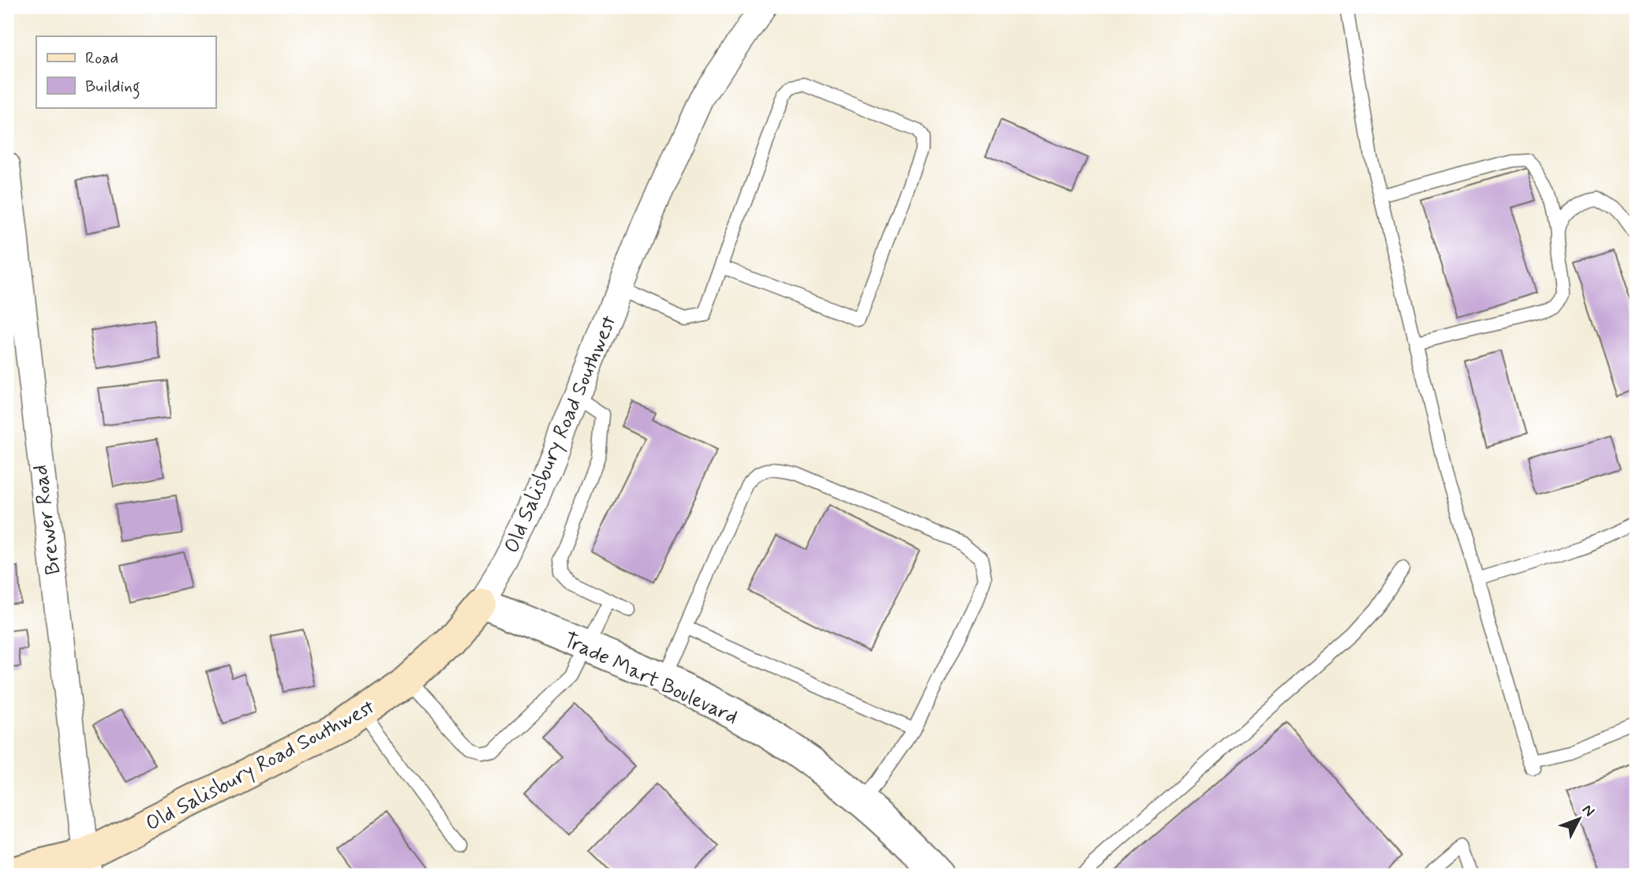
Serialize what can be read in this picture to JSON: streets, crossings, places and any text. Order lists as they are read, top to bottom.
{
  "streets": {
    "main road": ["Old Salisbury Road Southwest"],
    "street": ["Brewer Road", "Trade Mart Boulevard"]
  },
  "crossings": [
    ["Old Salisbury Road Southwest", "Brewer Road"],
    ["Old Salisbury Road Southwest", "Trade Mart Boulevard"]
  ],
  "legend": ["Road", "Building"],
  "north": "top right"
}
